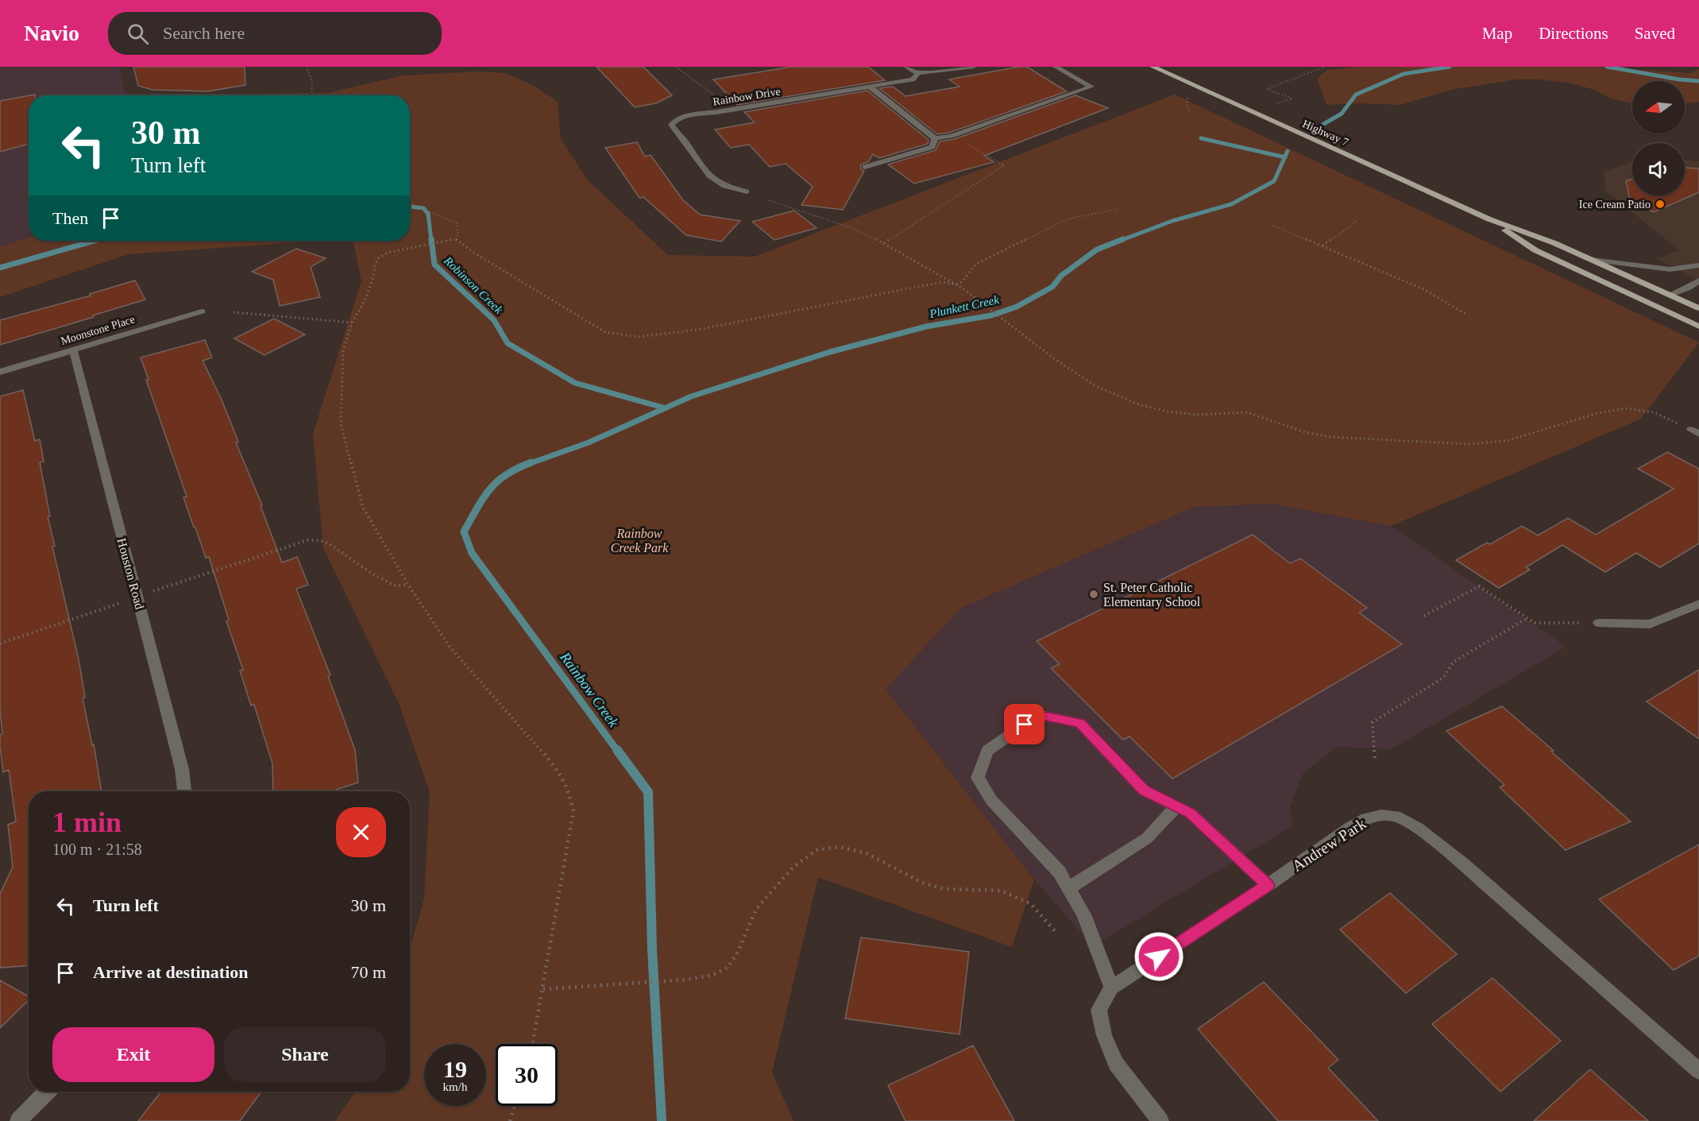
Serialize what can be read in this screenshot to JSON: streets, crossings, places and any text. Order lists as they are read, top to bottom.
{
  "streets": {
    "main road": ["Highway 7"],
    "street": [
      "Rainbow Drive",
      "Moonstone Place",
      "Houston Road",
      "Andrew Park"
    ]
  },
  "crossings": [
    ["Moonstone Place", "Houston Road"]
  ],
  "water": ["Robinson Creek", "Plunkett Creek", "Rainbow Creek"],
  "parks": ["Rainbow Creek Park"],
  "places": ["Ice Cream Patio", "St. Peter Catholic Elementary School"],
  "north": "left",
  "page": {
    "header": "Navio",
    "search": "Search here",
    "nav": ["Map", "Directions", "Saved"],
    "turn": ["30 m", "Turn left"],
    "then": "Then",
    "heading": ["1 min", "100 m · 21:58"],
    "list": [
      {
        "name": "Turn left",
        "value": "30 m"
      },
      {
        "name": "Arrive at destination",
        "value": "70 m"
      }
    ],
    "buttons": ["Exit", "Share"],
    "speed": "19 km/h",
    "limit": "30"
  }
}
